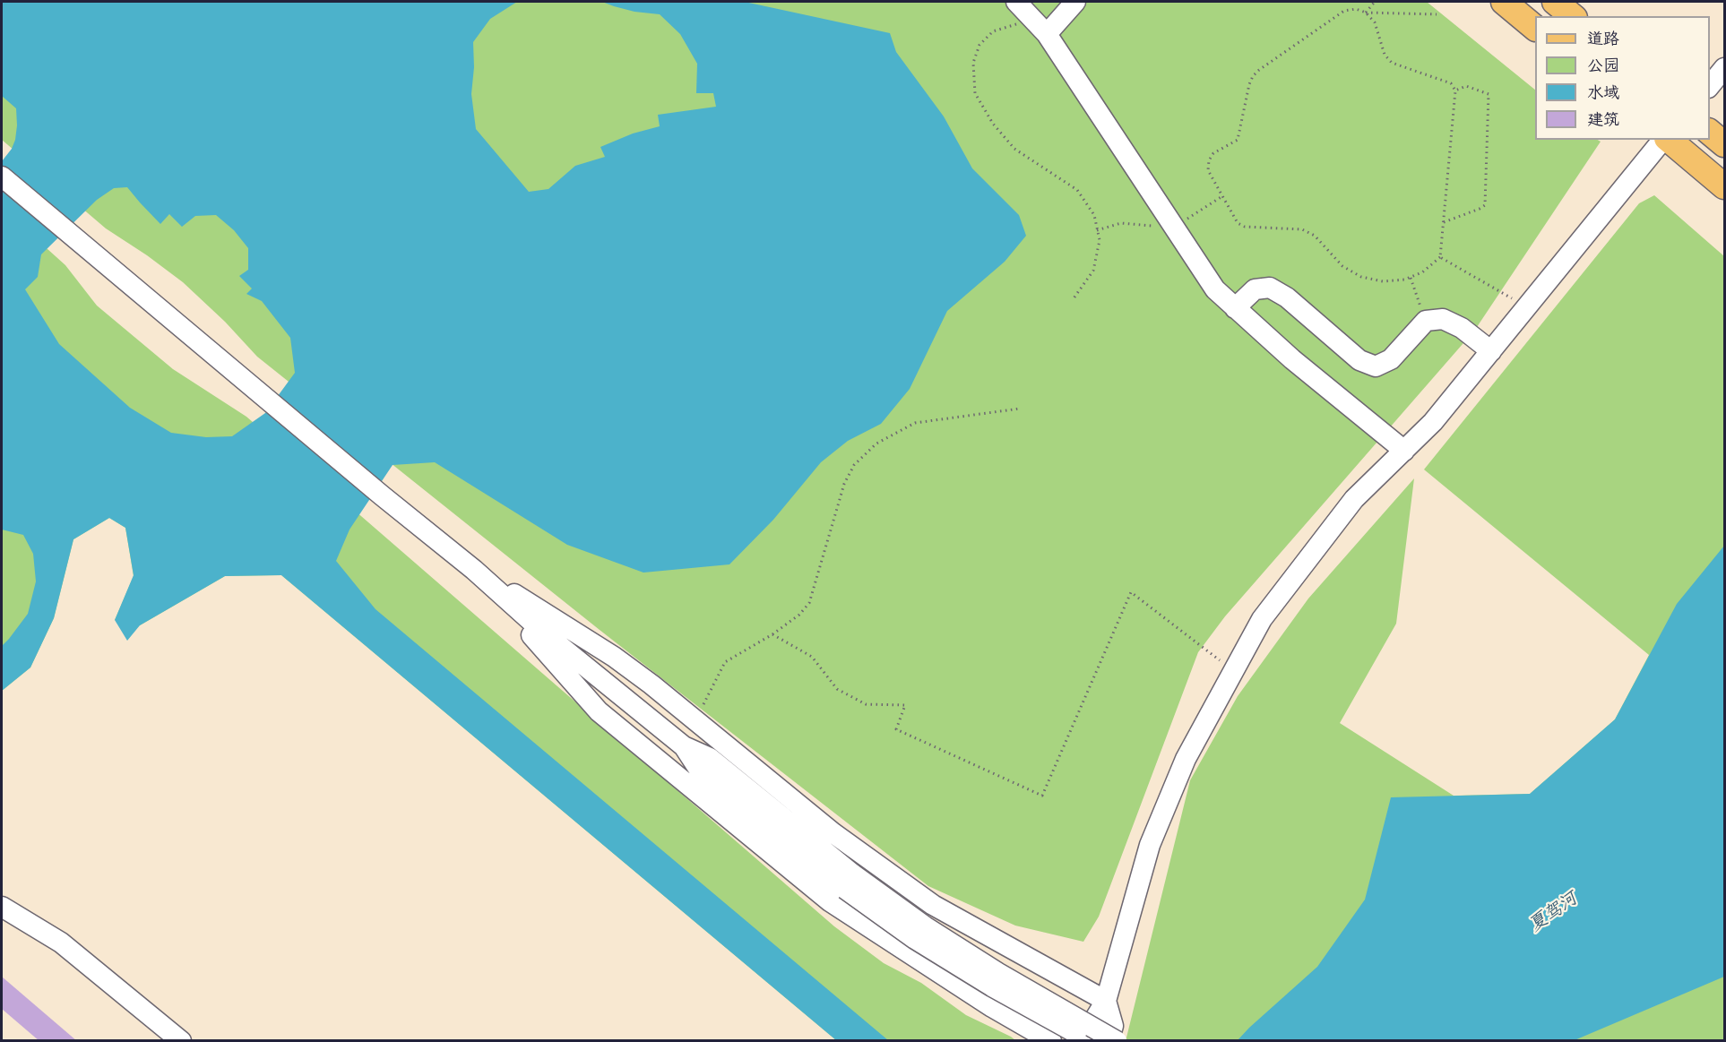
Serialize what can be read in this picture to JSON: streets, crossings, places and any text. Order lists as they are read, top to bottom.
{
  "water": ["夏驾河"],
  "legend": [
    "道路",
    "公园",
    "水域",
    "建筑"
  ]
}
